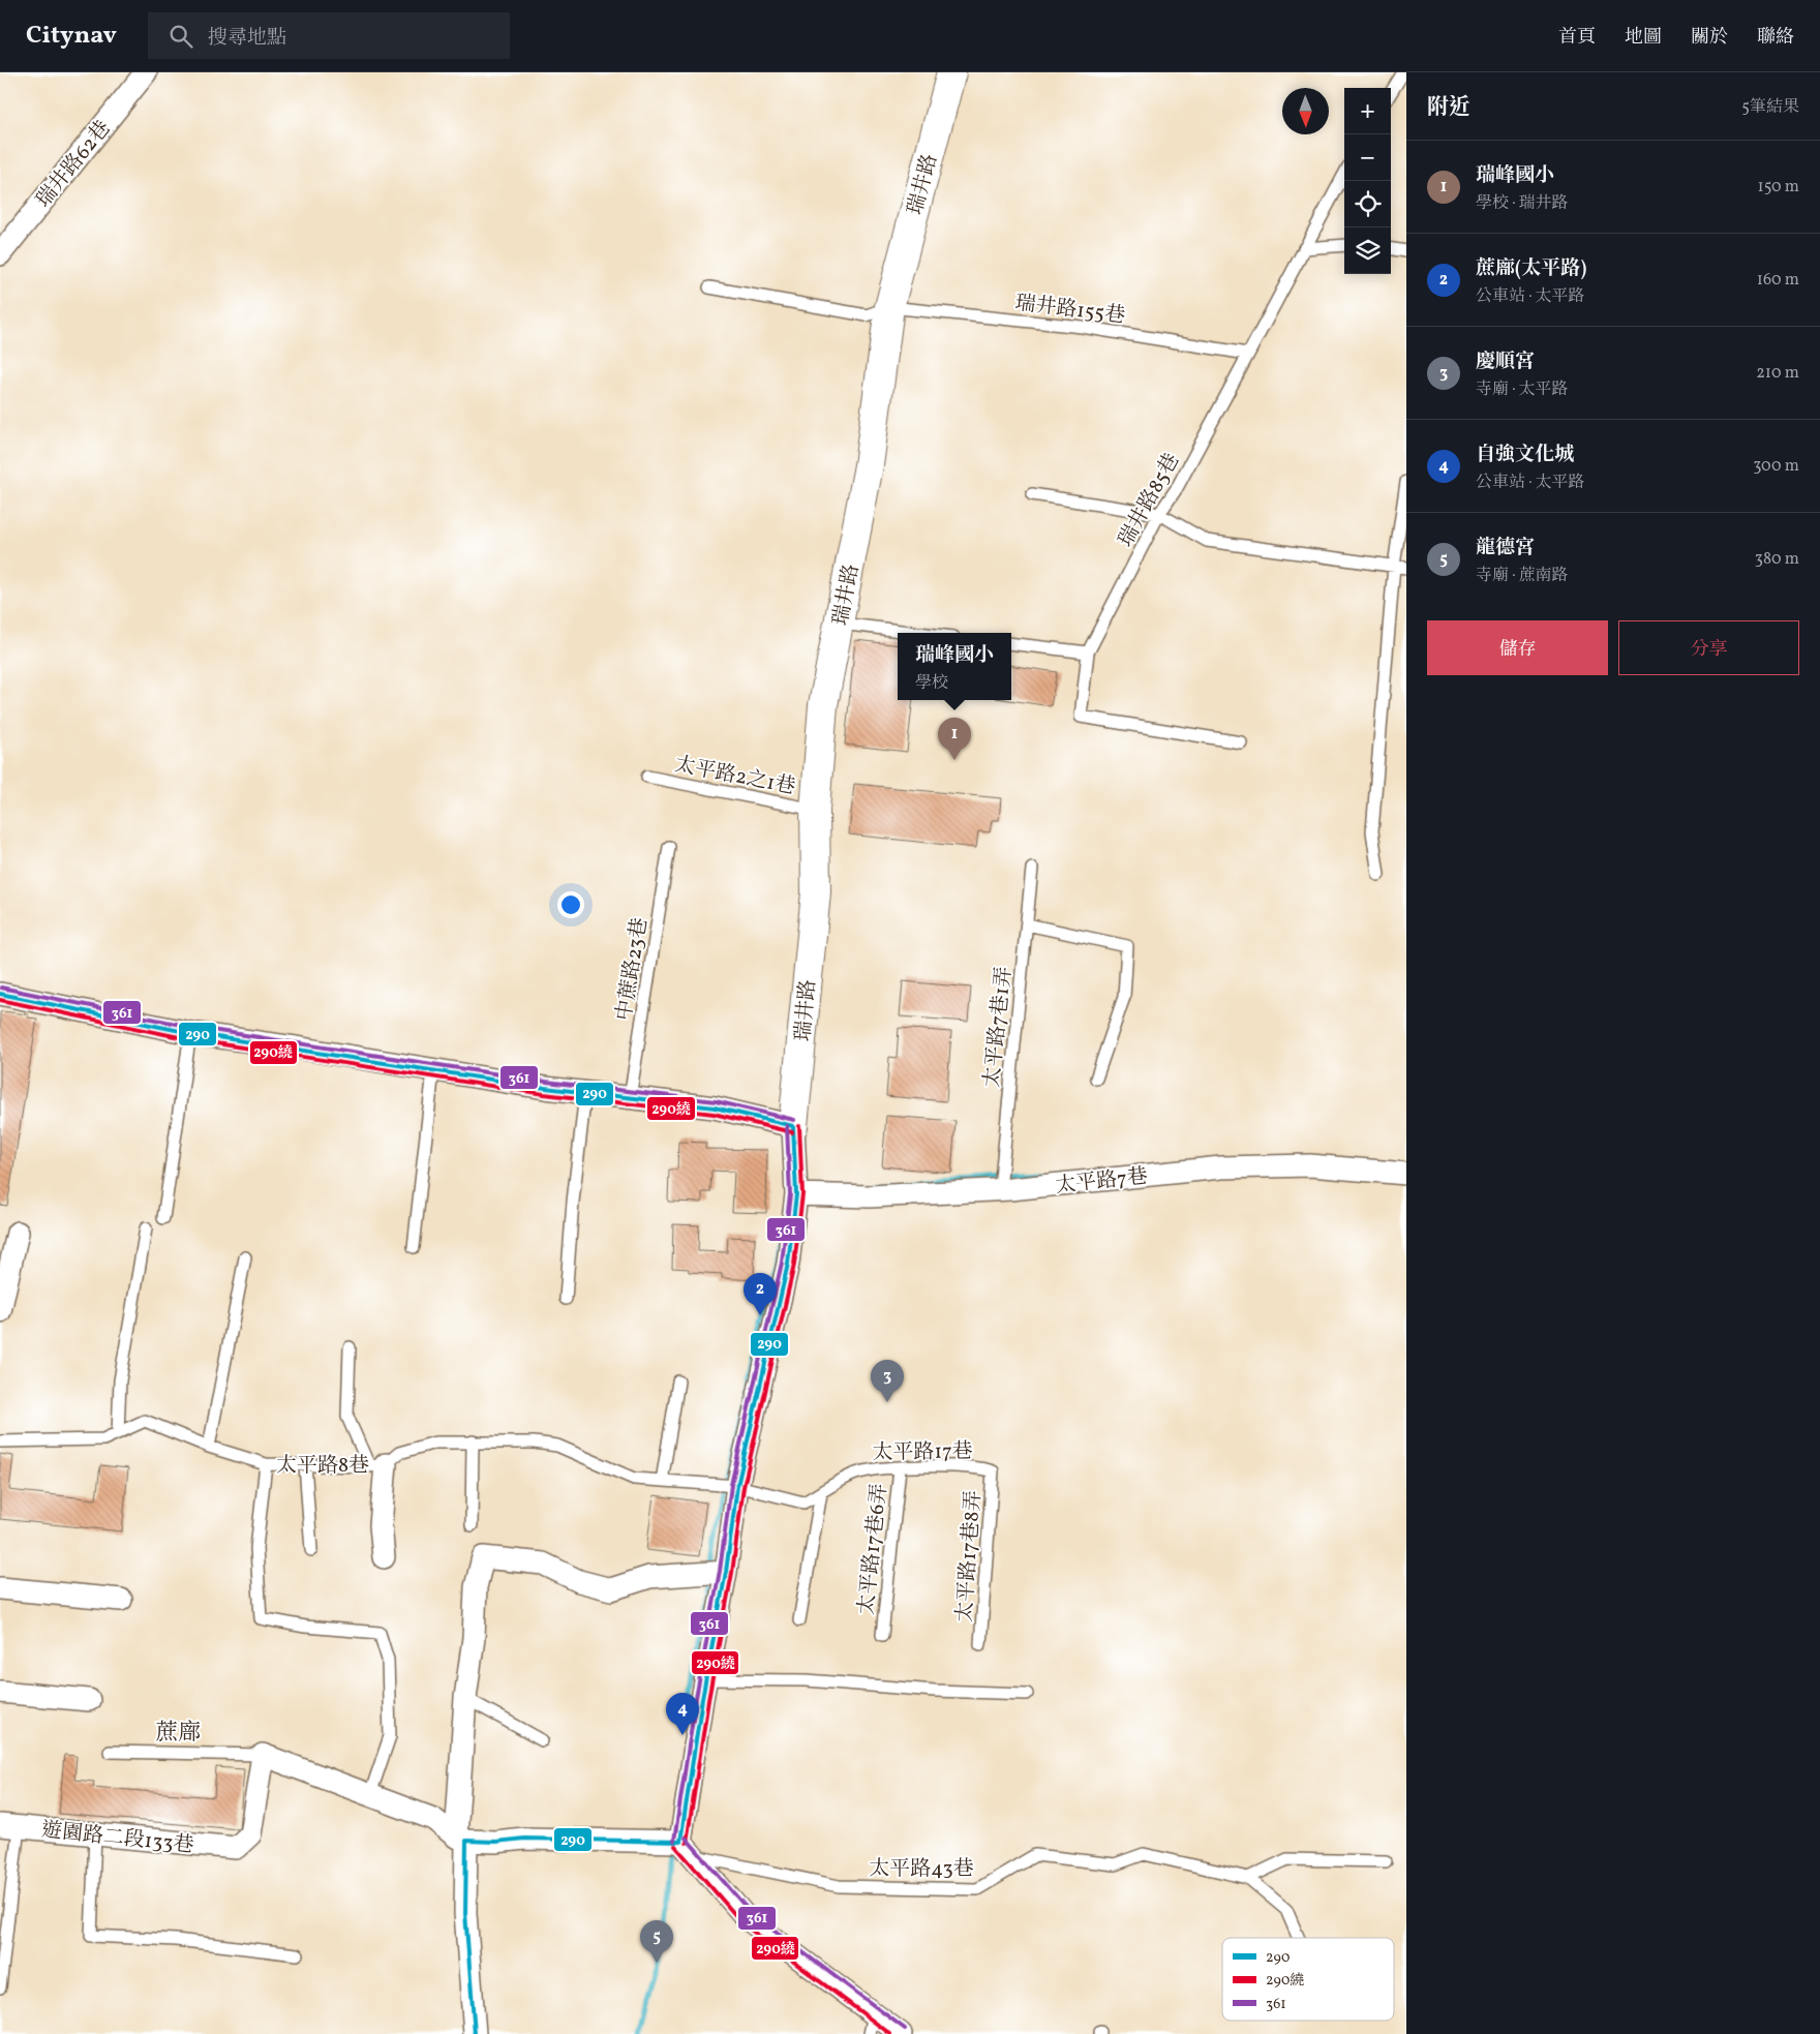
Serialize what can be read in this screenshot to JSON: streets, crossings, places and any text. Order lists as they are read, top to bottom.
{
  "streets": {
    "street": [
      "瑞井路62巷",
      "瑞井路",
      "太平路7巷",
      "遊園路二段133巷"
    ],
    "lane": [
      "瑞井路155巷",
      "瑞井路85巷",
      "太平路2之1巷",
      "中蔗路23巷",
      "太平路7巷1弄",
      "太平路17巷",
      "太平路8巷",
      "太平路17巷6弄",
      "太平路17巷8弄",
      "太平路43巷"
    ]
  },
  "crossings": [
    ["瑞井路", "瑞井路155巷"],
    ["瑞井路", "太平路2之1巷"],
    ["瑞井路155巷", "瑞井路85巷"],
    ["太平路7巷1弄", "太平路7巷"],
    ["太平路17巷", "太平路8巷"],
    ["太平路17巷", "太平路17巷6弄"],
    ["太平路17巷", "太平路17巷8弄"]
  ],
  "districts": ["蔗廍"],
  "lines": ["transit line 361", "transit line 290", "transit line 290繞"],
  "legend": ["290", "290繞", "361"],
  "north": "bottom",
  "page": {
    "header": "Citynav",
    "search": "搜尋地點",
    "nav": [
      "首頁",
      "地圖",
      "關於",
      "聯絡"
    ],
    "heading": ["附近", "5筆結果"],
    "map_buttons": ["+", "−"],
    "list": [
      {
        "mark": "1",
        "name": "瑞峰國小",
        "note": "學校 · 瑞井路",
        "value": "150 m"
      },
      {
        "mark": "2",
        "name": "蔗廍(太平路)",
        "note": "公車站 · 太平路",
        "value": "160 m"
      },
      {
        "mark": "3",
        "name": "慶順宮",
        "note": "寺廟 · 太平路",
        "value": "210 m"
      },
      {
        "mark": "4",
        "name": "自強文化城",
        "note": "公車站 · 太平路",
        "value": "300 m"
      },
      {
        "mark": "5",
        "name": "龍德宮",
        "note": "寺廟 · 蔗南路",
        "value": "380 m"
      }
    ],
    "buttons": ["儲存", "分享"],
    "popup": ["瑞峰國小", "學校"],
    "pins": [
      "1",
      "2",
      "3",
      "4",
      "5"
    ]
  }
}
